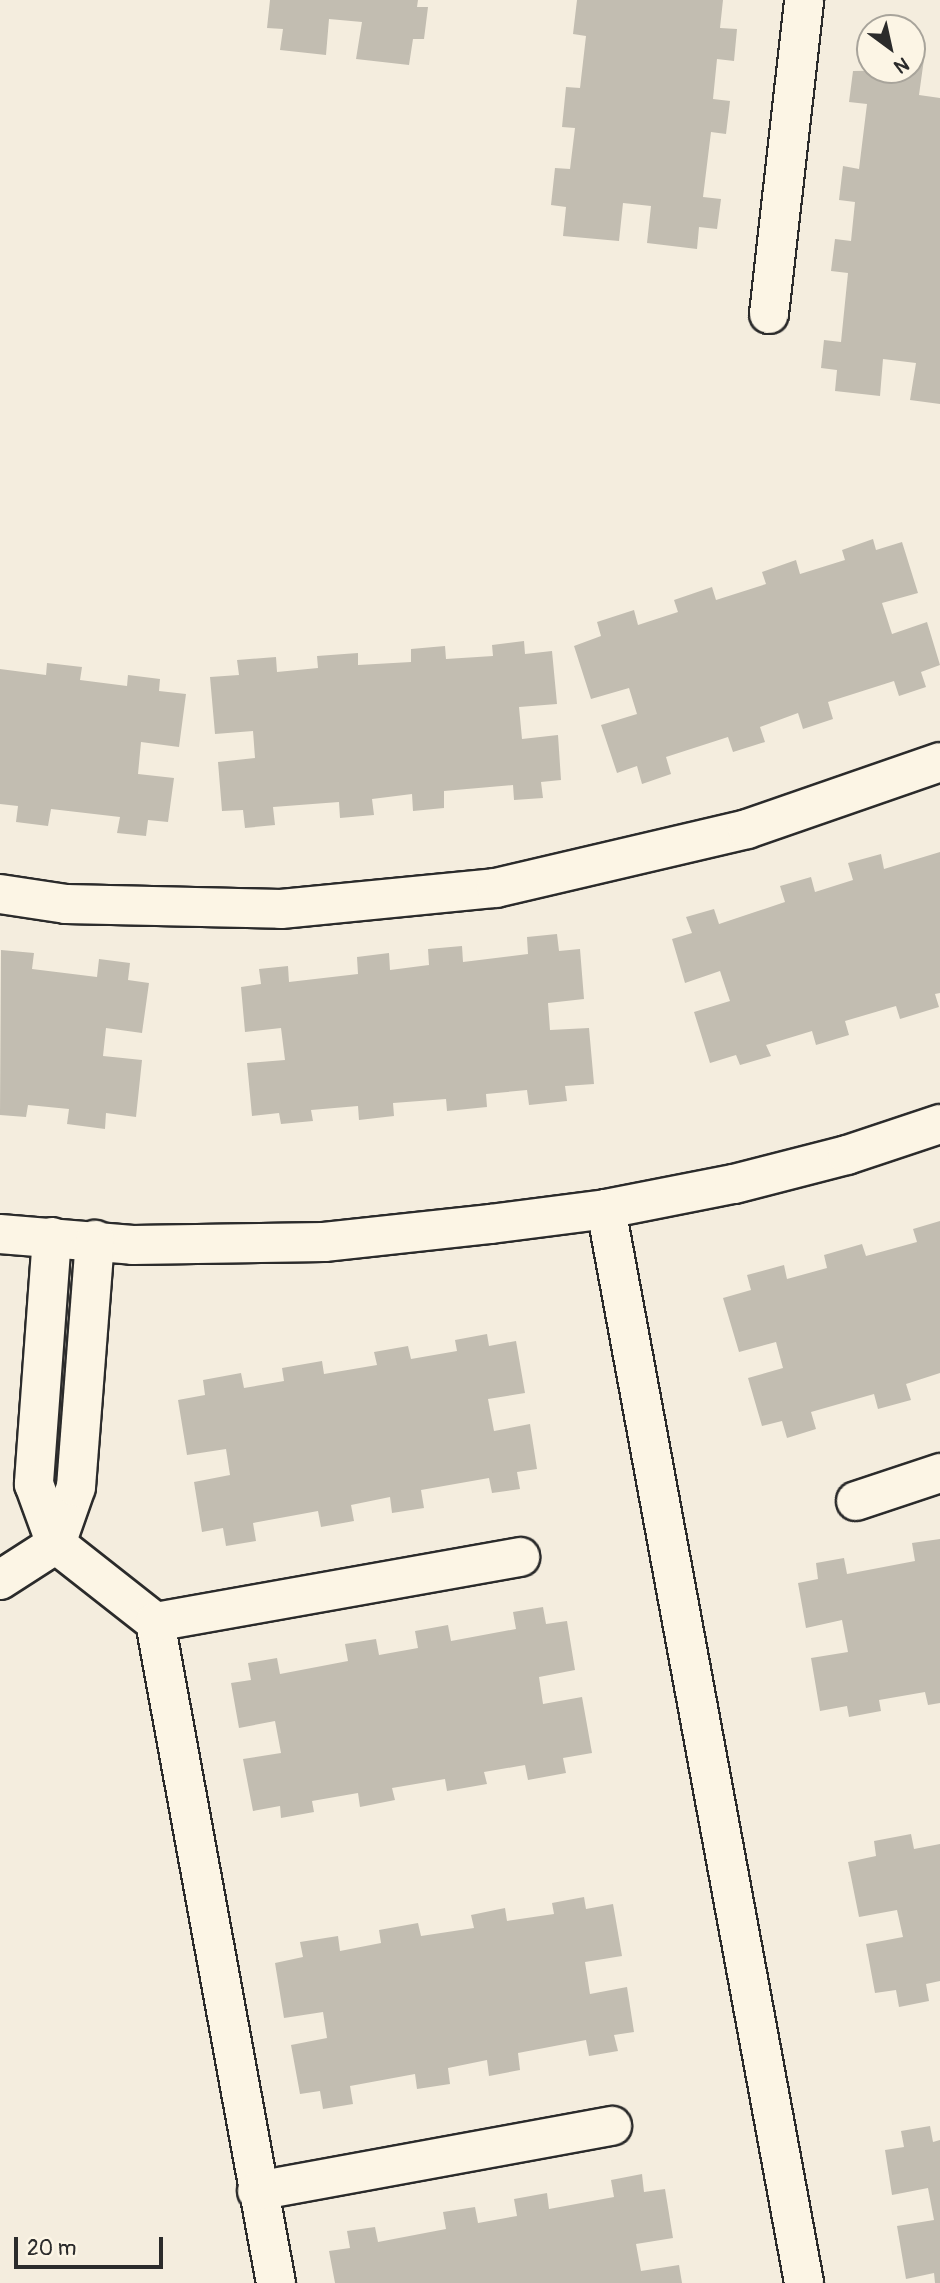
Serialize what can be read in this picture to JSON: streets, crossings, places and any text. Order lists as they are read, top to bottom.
{
  "scale_bar": "20 m",
  "north": "bottom right"
}
